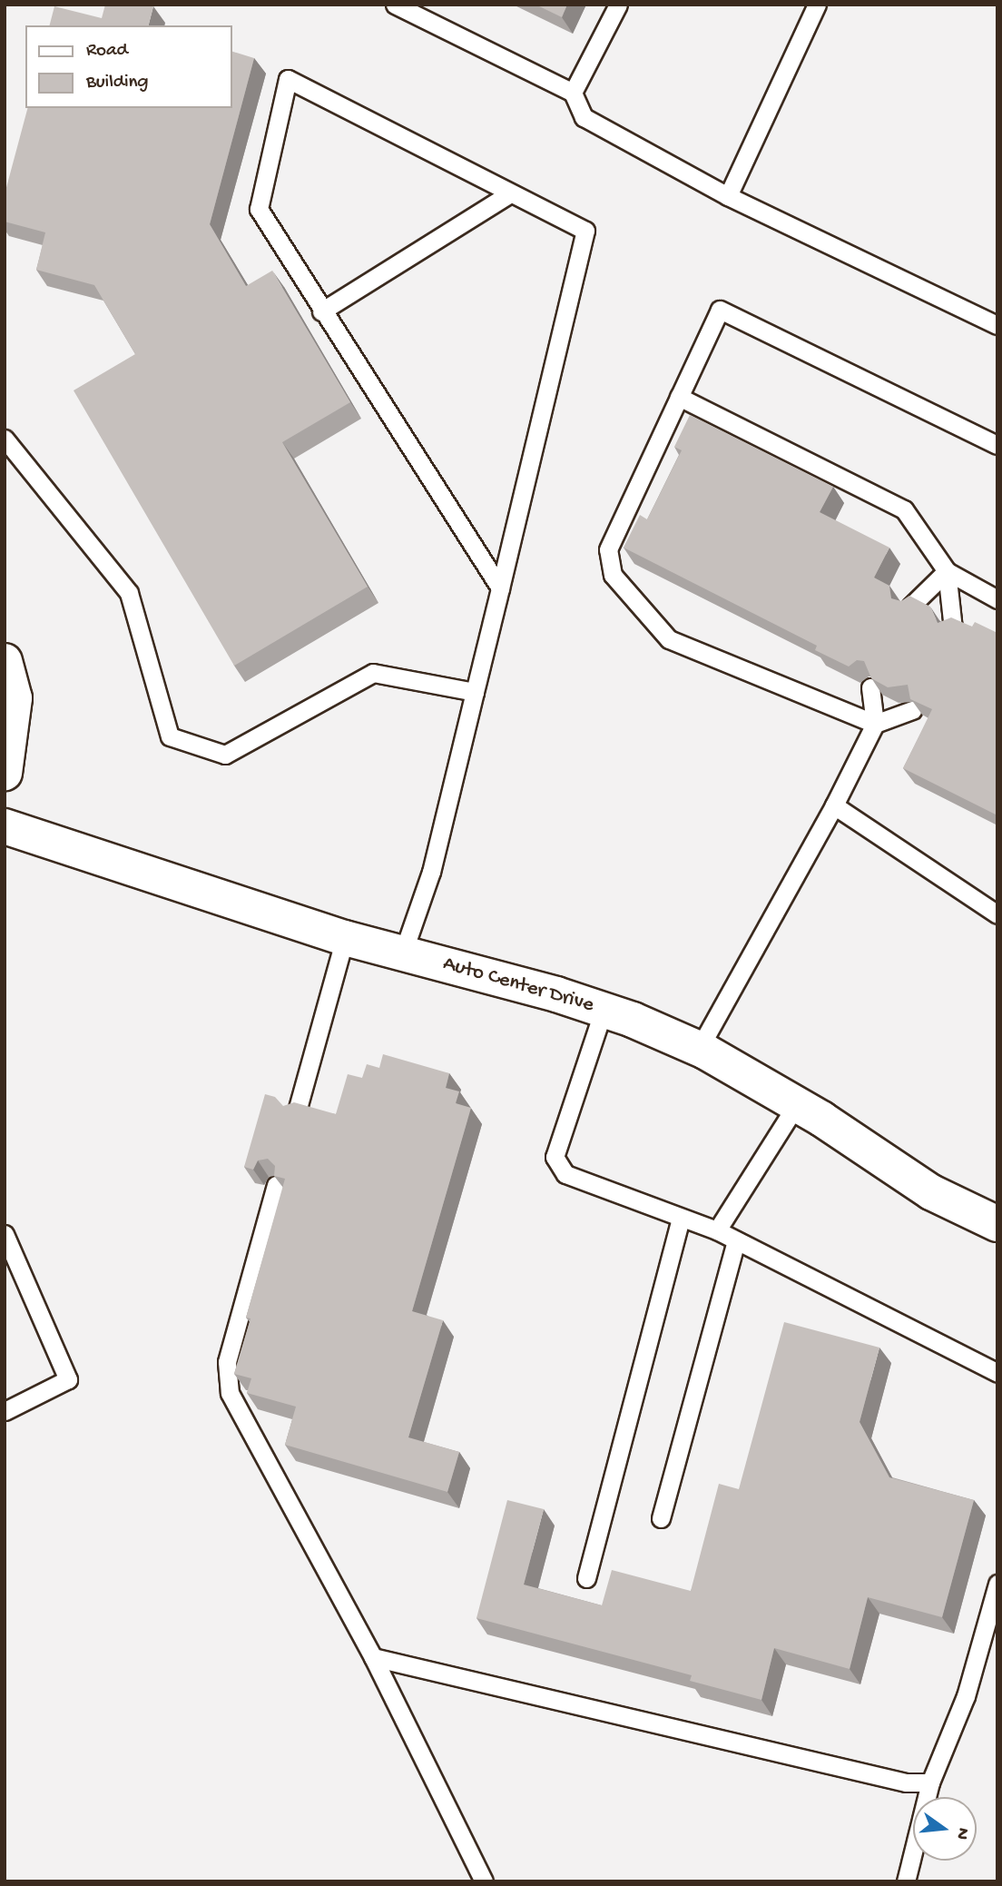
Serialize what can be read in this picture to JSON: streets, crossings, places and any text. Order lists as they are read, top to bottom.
{
  "streets": {
    "street": ["Auto Center Drive"]
  },
  "legend": ["Road", "Building"],
  "north": "right"
}
